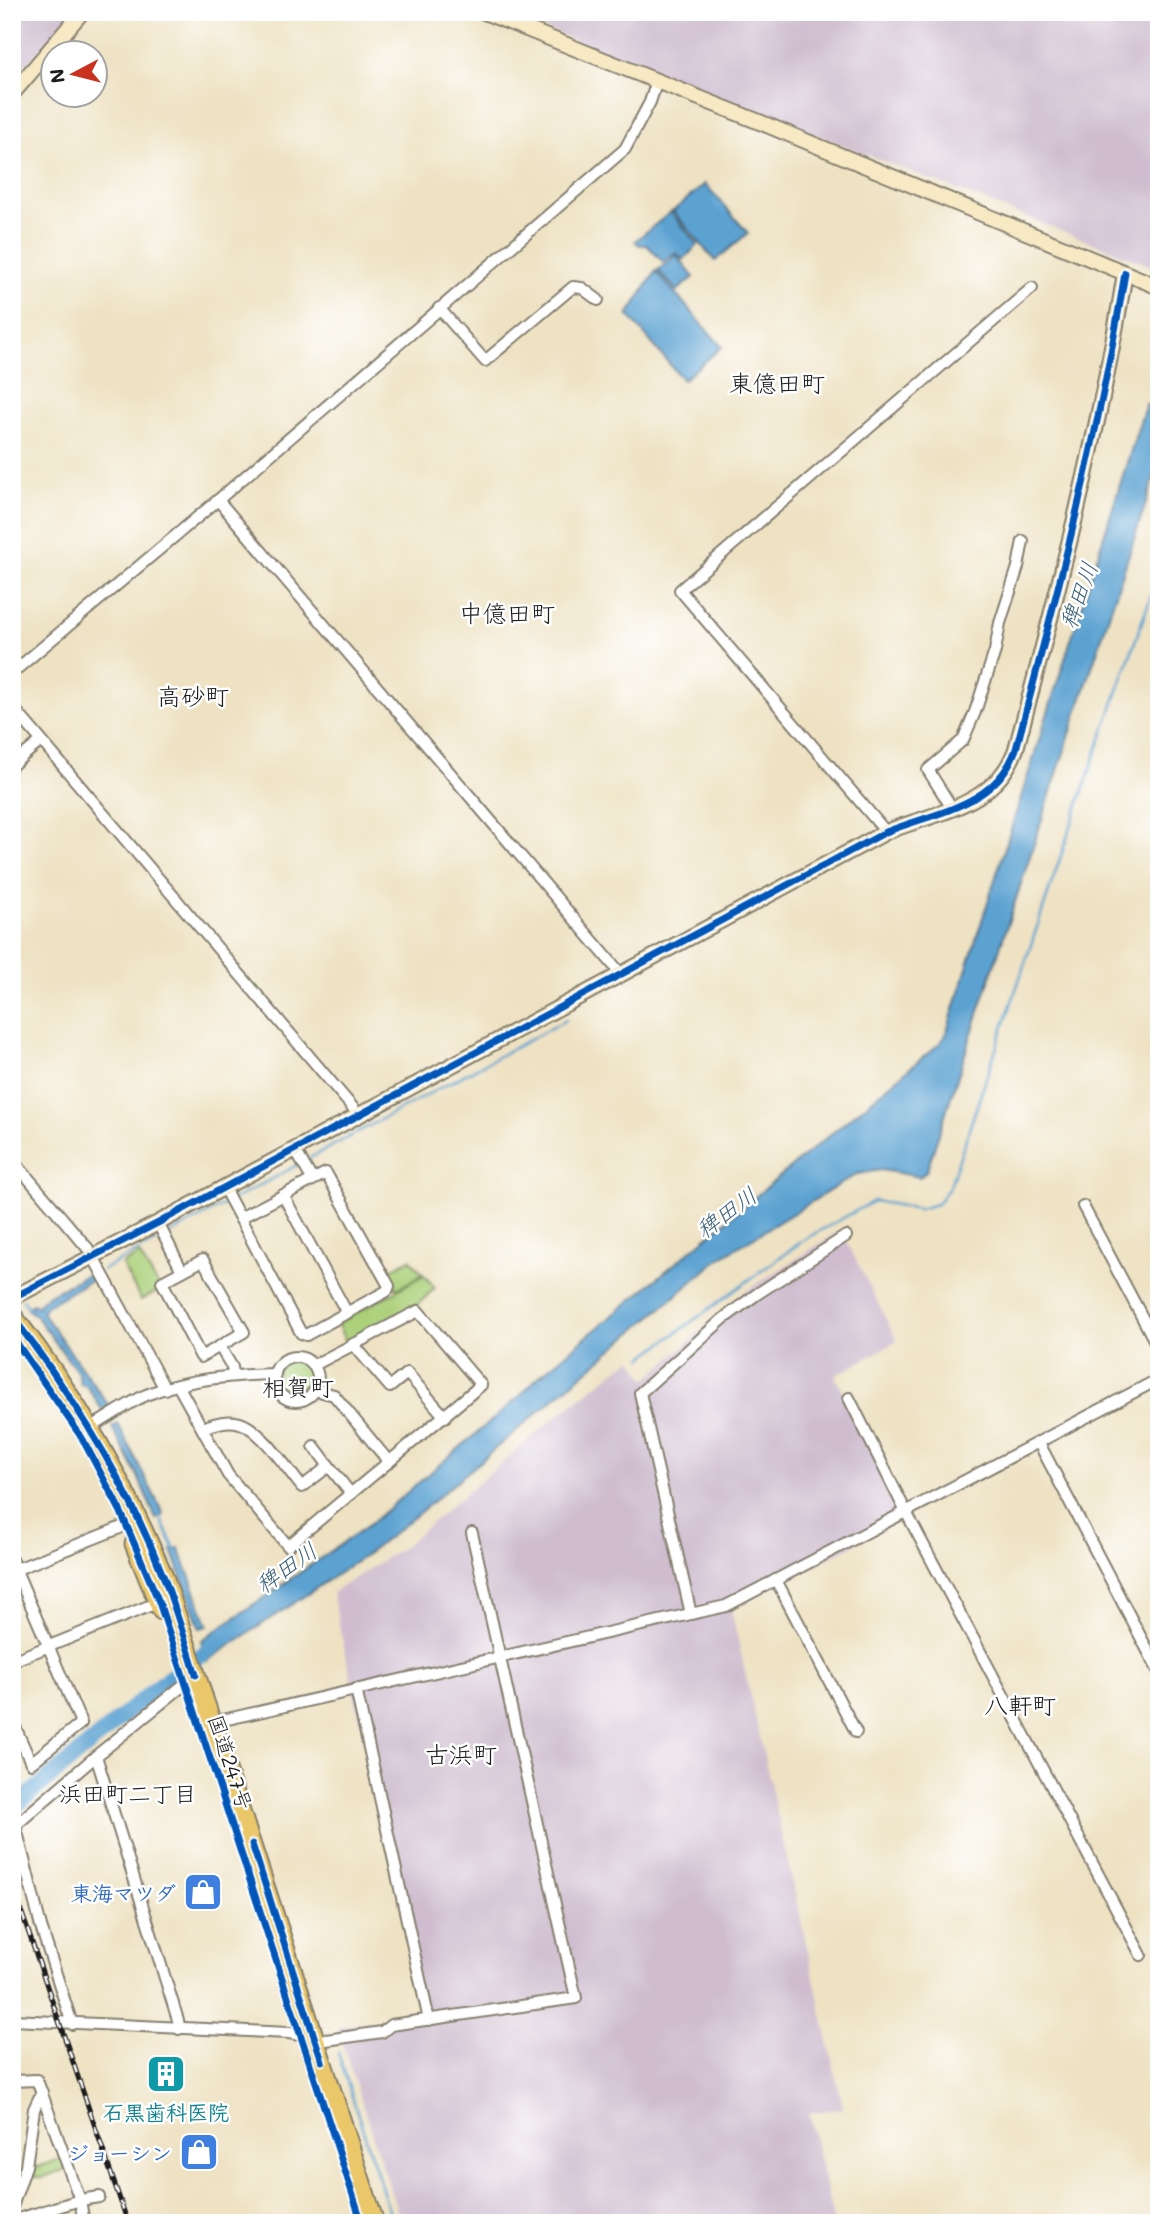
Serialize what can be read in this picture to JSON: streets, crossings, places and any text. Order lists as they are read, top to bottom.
{
  "streets": {
    "highway": ["国道247号"]
  },
  "districts": [
    "東億田町",
    "中億田町",
    "高砂町",
    "相賀町",
    "八軒町",
    "古浜町",
    "浜田町二丁目"
  ],
  "water": ["稗田川"],
  "places": {
    "shop": ["東海マツダ", "ジョーシン"],
    "building": ["石黒歯科医院"]
  },
  "north": "left"
}
